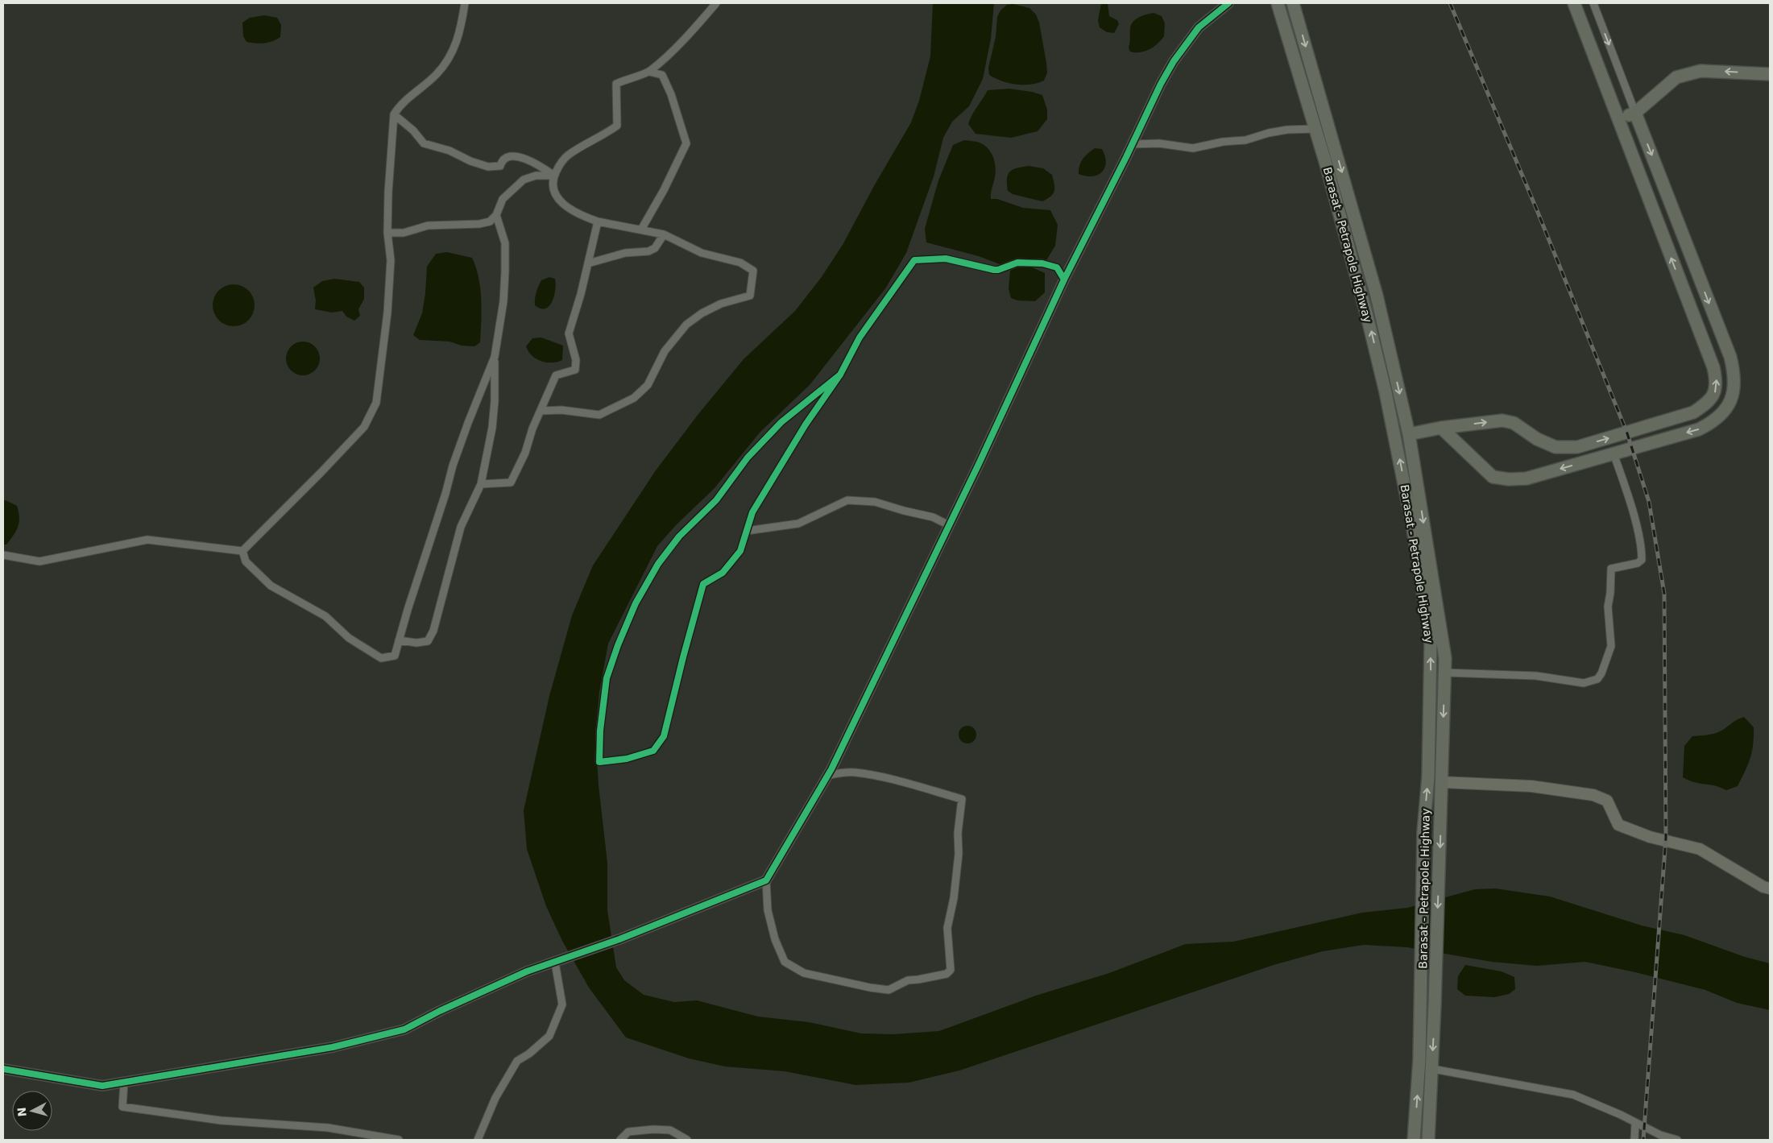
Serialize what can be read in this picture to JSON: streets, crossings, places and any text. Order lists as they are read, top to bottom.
{
  "streets": {
    "highway": ["Barasat - Petrapole Highway"]
  },
  "north": "left"
}
